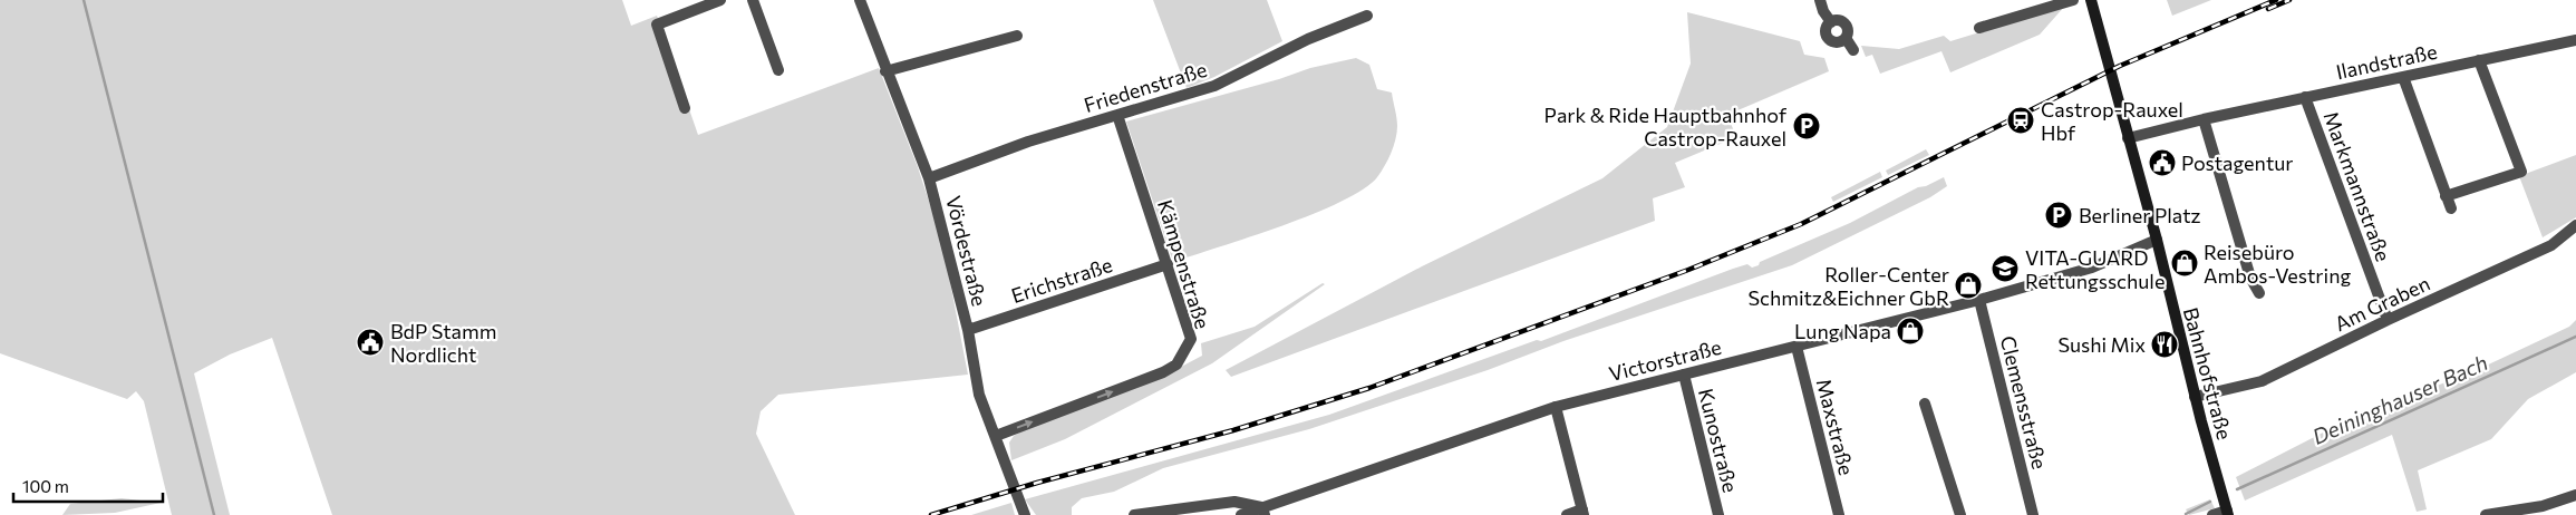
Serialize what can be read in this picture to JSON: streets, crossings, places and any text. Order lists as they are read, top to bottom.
{
  "streets": {
    "main road": ["Bahnhofstraße"],
    "street": [
      "Ilandstraße",
      "Friedenstraße",
      "Markmannstraße",
      "Vördestraße",
      "Kämpenstraße",
      "Erichstraße",
      "Am Graben",
      "Victorstraße",
      "Clemensstraße",
      "Maxstraße",
      "Kunostraße"
    ]
  },
  "crossings": [
    ["Ilandstraße", "Markmannstraße"],
    ["Friedenstraße", "Vördestraße"],
    ["Friedenstraße", "Kämpenstraße"],
    ["Markmannstraße", "Am Graben"],
    ["Vördestraße", "Kämpenstraße"],
    ["Vördestraße", "Erichstraße"],
    ["Kämpenstraße", "Erichstraße"],
    ["Am Graben", "Bahnhofstraße"],
    ["Victorstraße", "Bahnhofstraße"],
    ["Victorstraße", "Clemensstraße"],
    ["Victorstraße", "Maxstraße"],
    ["Victorstraße", "Kunostraße"]
  ],
  "one_way": ["Kämpenstraße"],
  "water": ["Deininghauser Bach"],
  "places": {
    "station": ["Castrop-Rauxel Hbf"],
    "parking": ["Park & Ride Hauptbahnhof Castrop-Rauxel", "Berliner Platz"],
    "public building": ["Postagentur", "BdP Stamm Nordlicht"],
    "shop": ["Reisebüro Ambos-Vestring", "Roller-Center Schmitz&Eichner GbR", "Lung Napa"],
    "school or university": ["VITA-GUARD Rettungsschule"],
    "restaurant": ["Sushi Mix"]
  },
  "scale_bar": "100 m"
}
